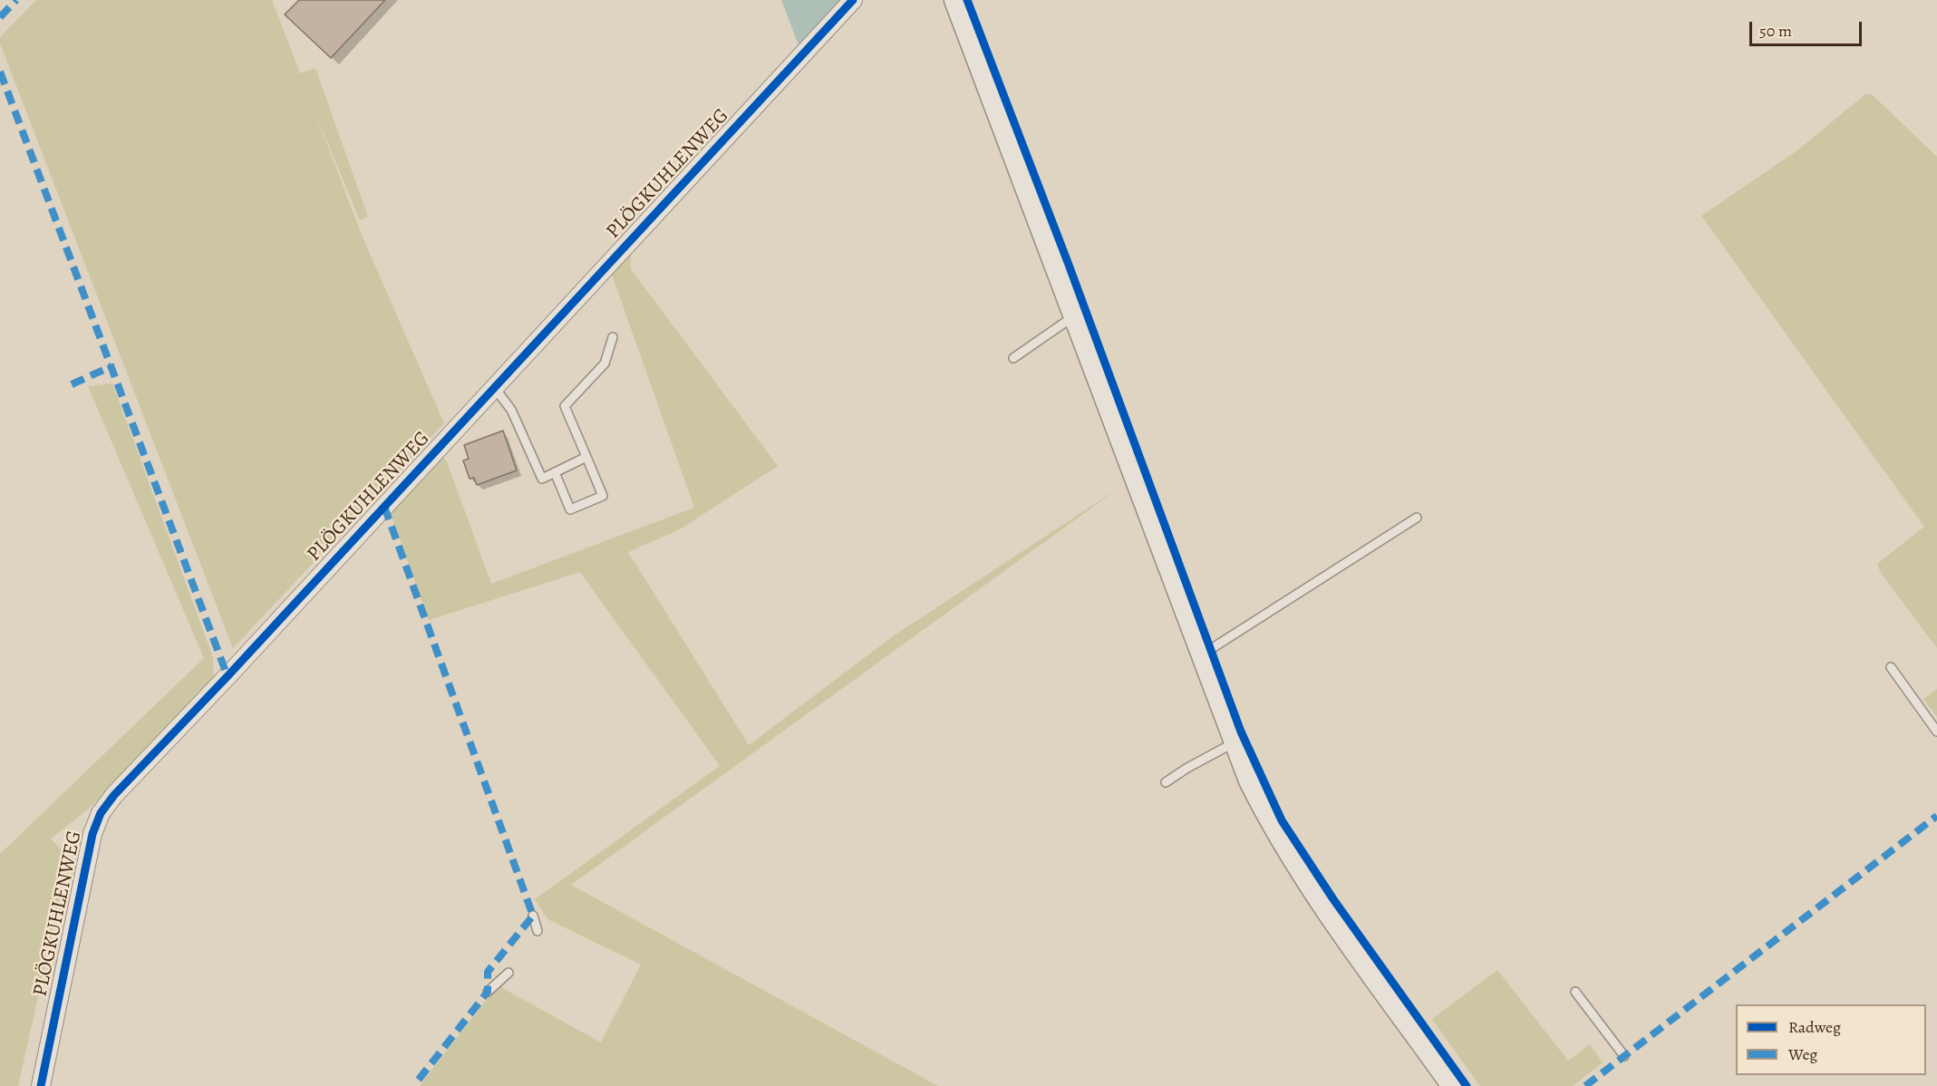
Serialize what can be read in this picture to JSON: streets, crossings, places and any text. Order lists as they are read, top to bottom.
{
  "streets": {
    "street": ["PLÖGKUHLENWEG"]
  },
  "legend": ["Radweg", "Weg"],
  "scale_bar": "50 m"
}
